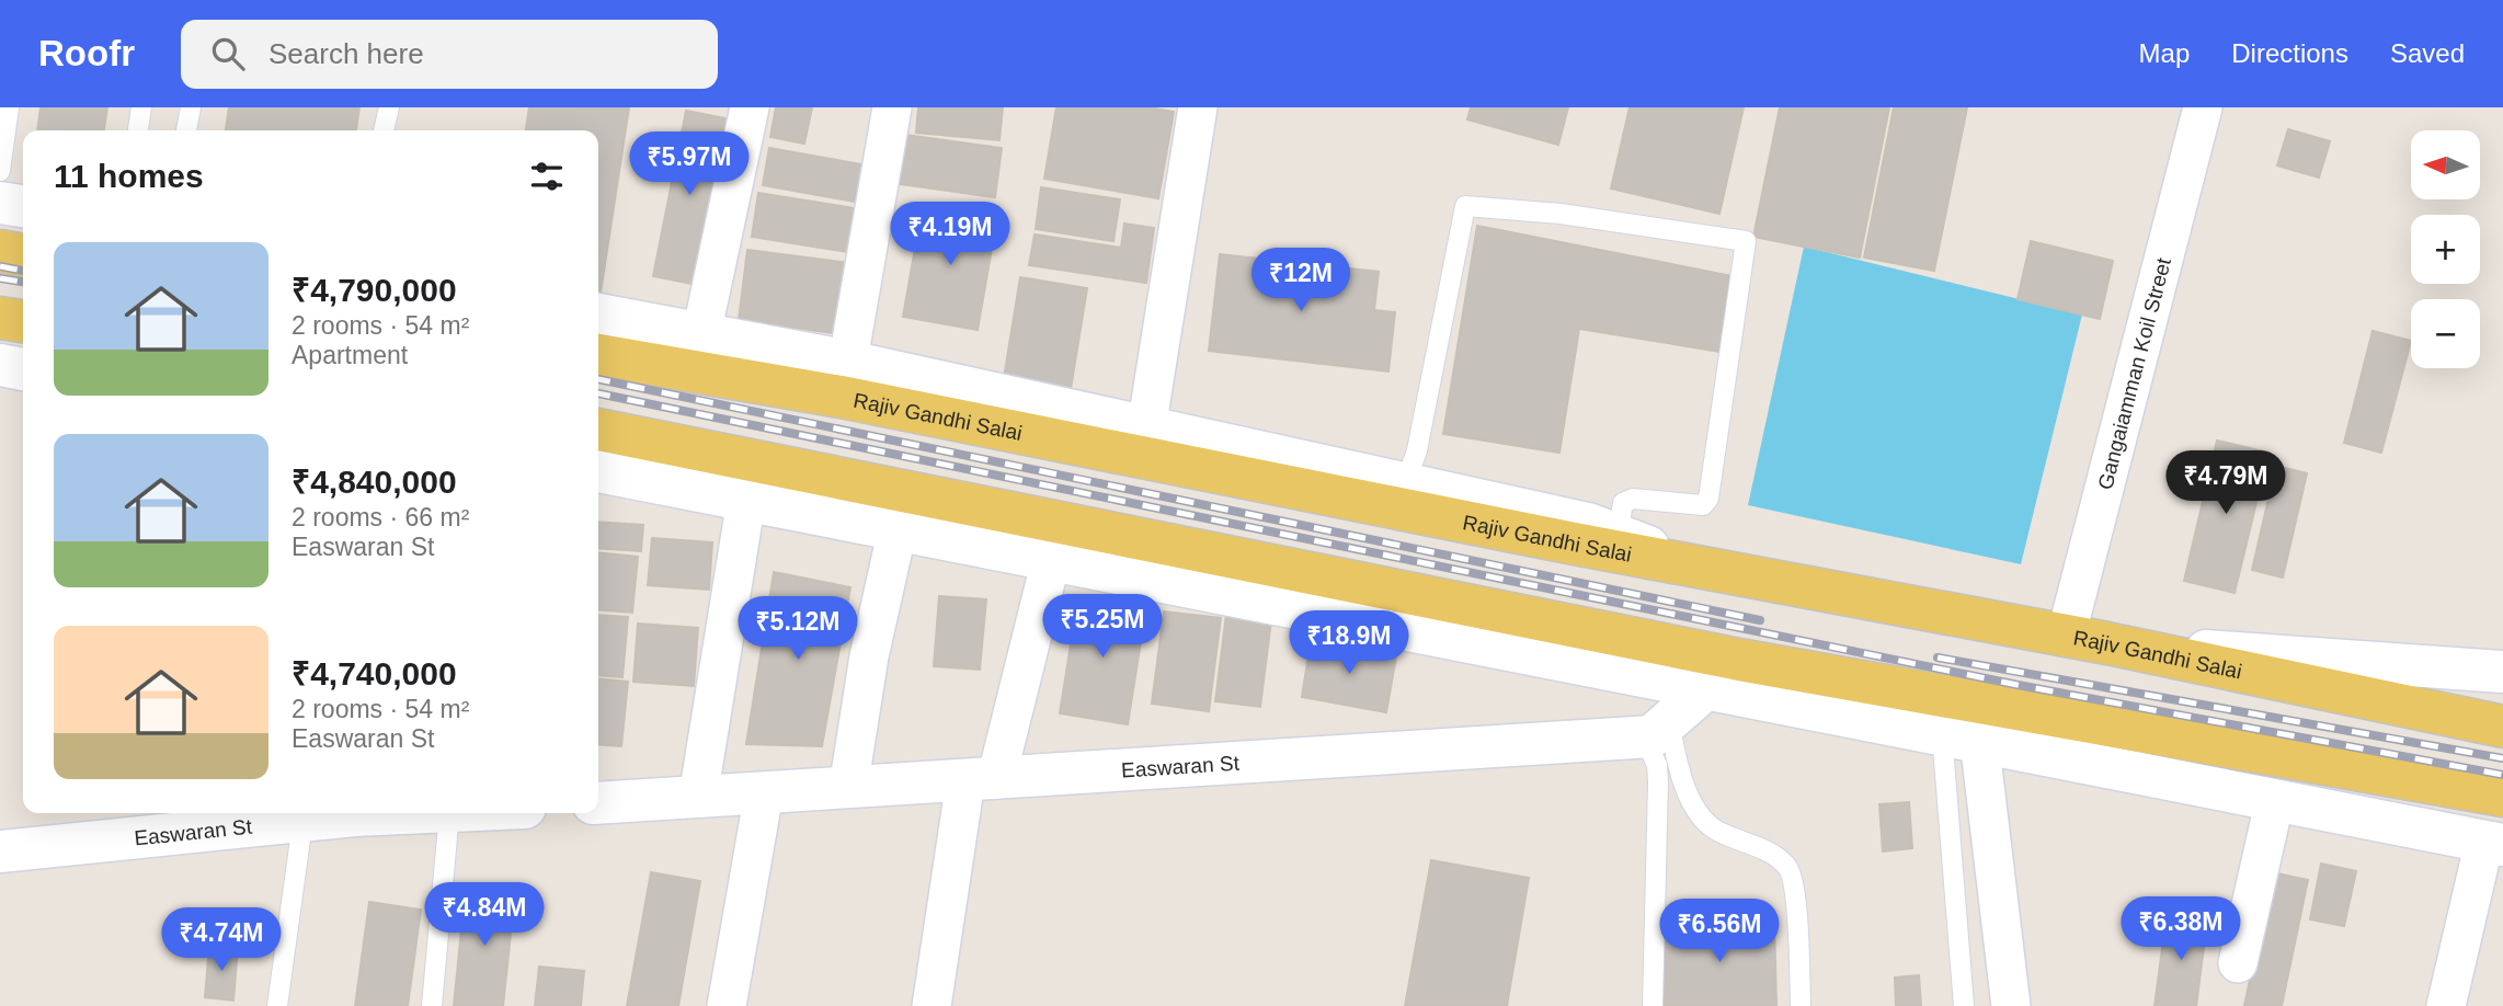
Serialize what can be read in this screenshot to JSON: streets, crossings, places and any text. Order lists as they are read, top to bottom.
{
  "streets": {
    "main road": ["Rajiv Gandhi Salai"],
    "street": ["Gangaiamman Koil Street", "Easwaran St"]
  },
  "crossings": [
    ["Gangaiamman Koil Street", "Rajiv Gandhi Salai"]
  ],
  "north": "left",
  "page": {
    "header": "Roofr",
    "search": "Search here",
    "nav": ["Map", "Directions", "Saved"],
    "map_buttons": ["+", "−"],
    "heading": "11 homes",
    "price": [
      "₹5.97M",
      "₹4.19M",
      "₹12M",
      "₹4.79M",
      "₹5.25M",
      "₹5.12M",
      "₹18.9M",
      "₹4.84M",
      "₹6.38M",
      "₹6.56M",
      "₹4.74M"
    ],
    "list": [
      {
        "name": "₹4,790,000",
        "note": "2 rooms · 54 m² · Apartment"
      },
      {
        "name": "₹4,840,000",
        "note": "2 rooms · 66 m² · Easwaran St"
      },
      {
        "name": "₹4,740,000",
        "note": "2 rooms · 54 m² · Easwaran St"
      }
    ]
  }
}
